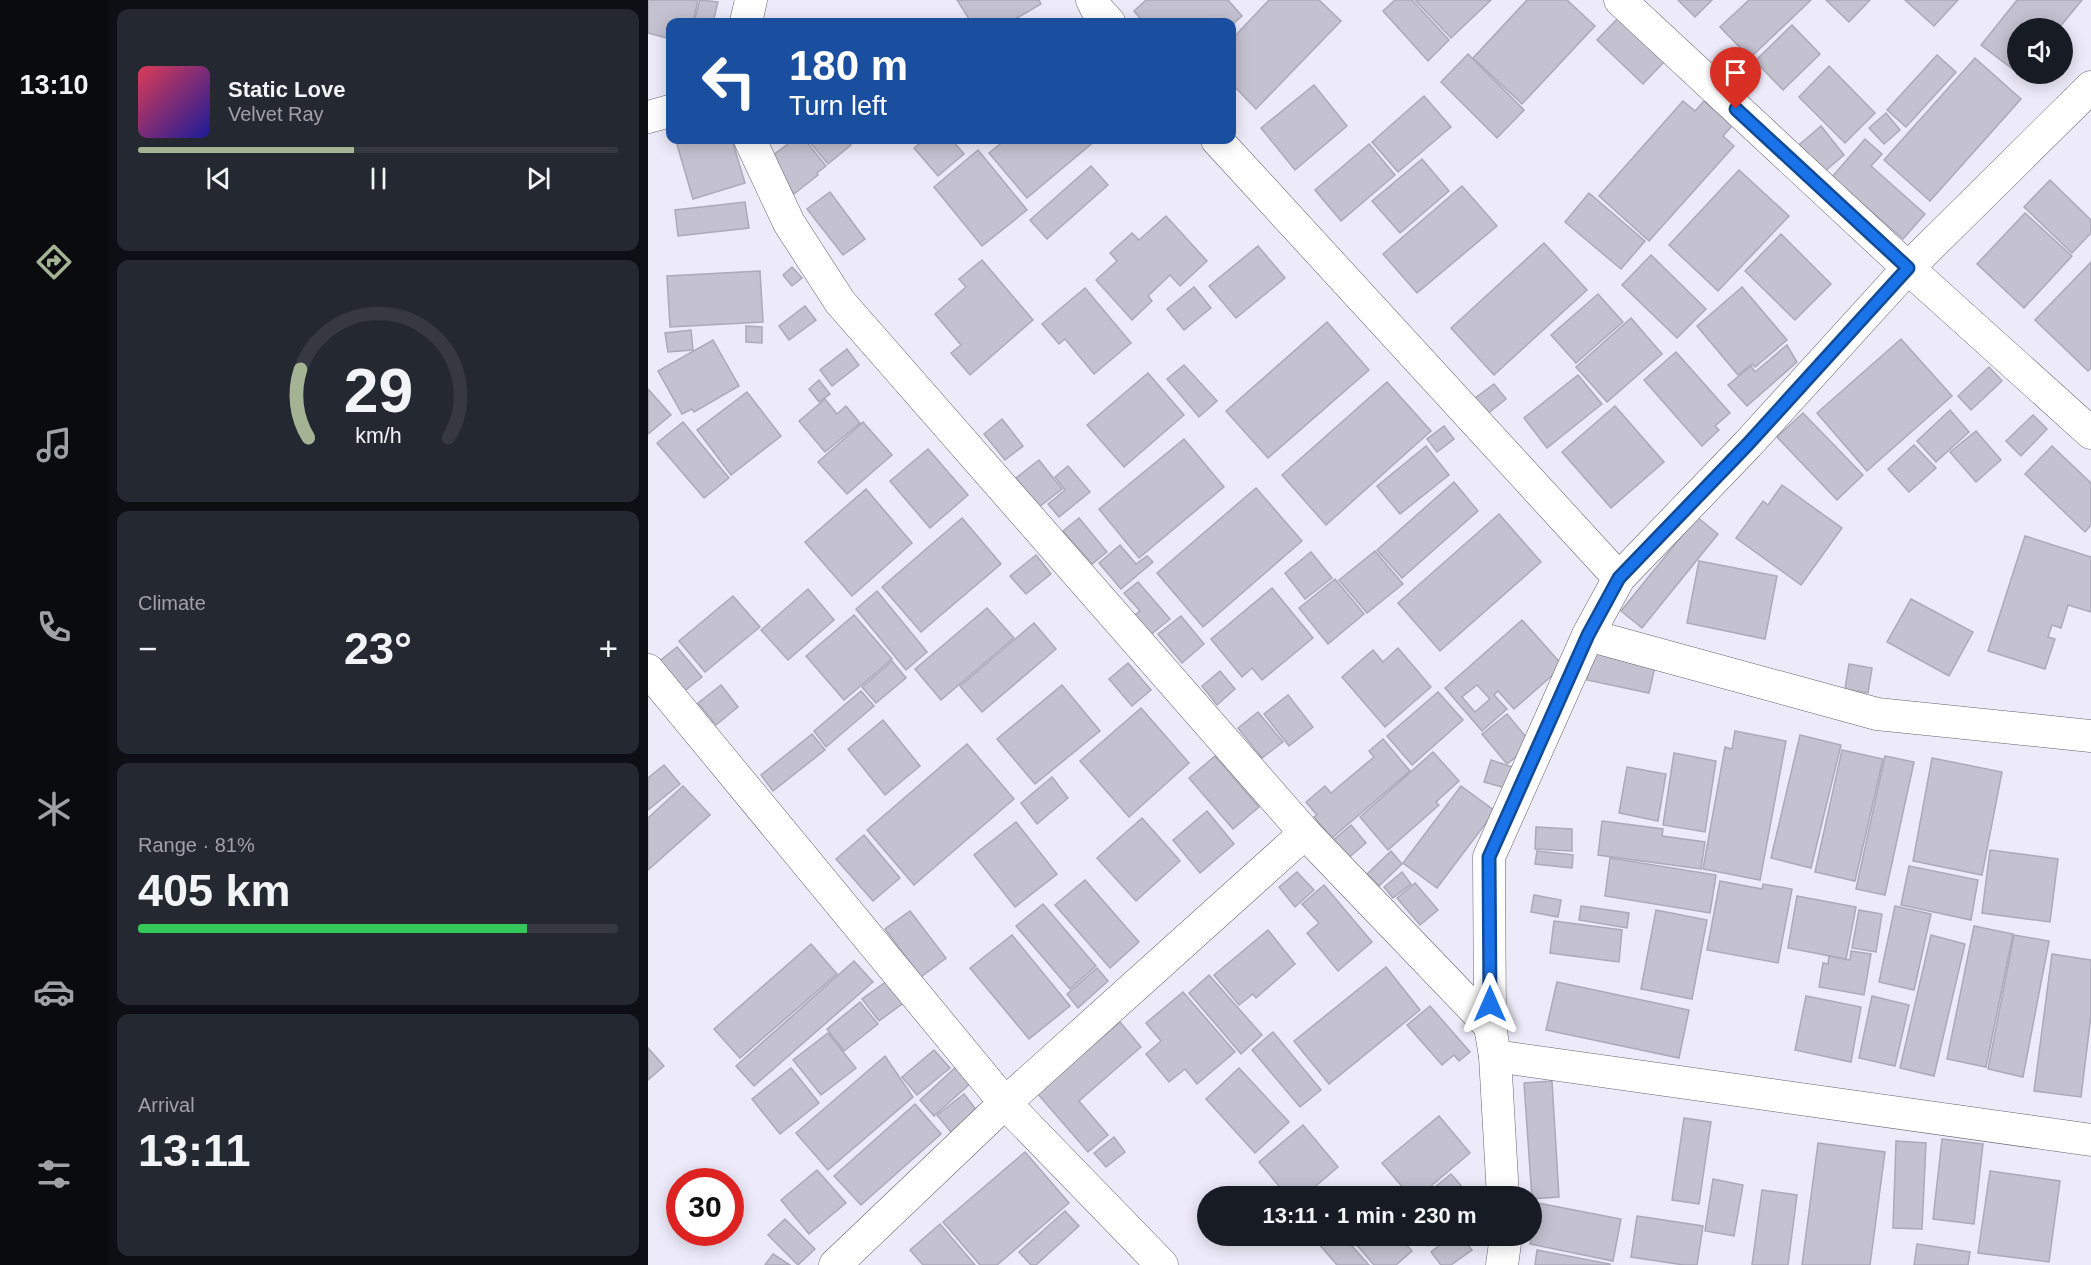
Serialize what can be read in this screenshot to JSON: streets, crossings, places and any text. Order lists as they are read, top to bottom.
{
  "page": {
    "tabs": "13:10",
    "turn": ["180 m", "Turn left"],
    "song": ["Static Love", "Velvet Ray"],
    "tile": [
      "Climate",
      ["Range · 81%", "405 km"],
      ["Arrival", "13:11"]
    ],
    "heat": ["−", "23°", "+"],
    "limit": "30",
    "trip": "13:11 · 1 min · 230 m",
    "gauge": ["29", "km/h"]
  }
}
